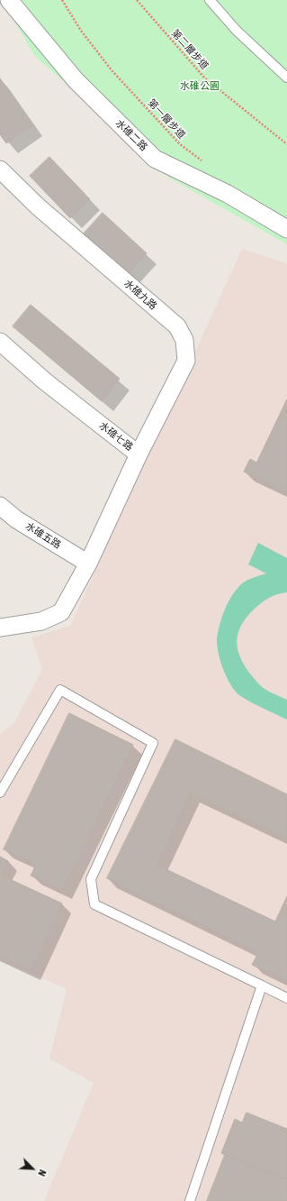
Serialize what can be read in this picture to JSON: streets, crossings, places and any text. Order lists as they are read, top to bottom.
{
  "streets": {
    "street": [
      "水碓二路",
      "水碓九路",
      "水碓七路",
      "水碓五路"
    ],
    "path": ["第二層步道", "第一層步道"]
  },
  "crossings": [
    ["水碓九路", "水碓七路"],
    ["水碓七路", "水碓五路"]
  ],
  "parks": ["水碓公園"],
  "north": "bottom right"
}
